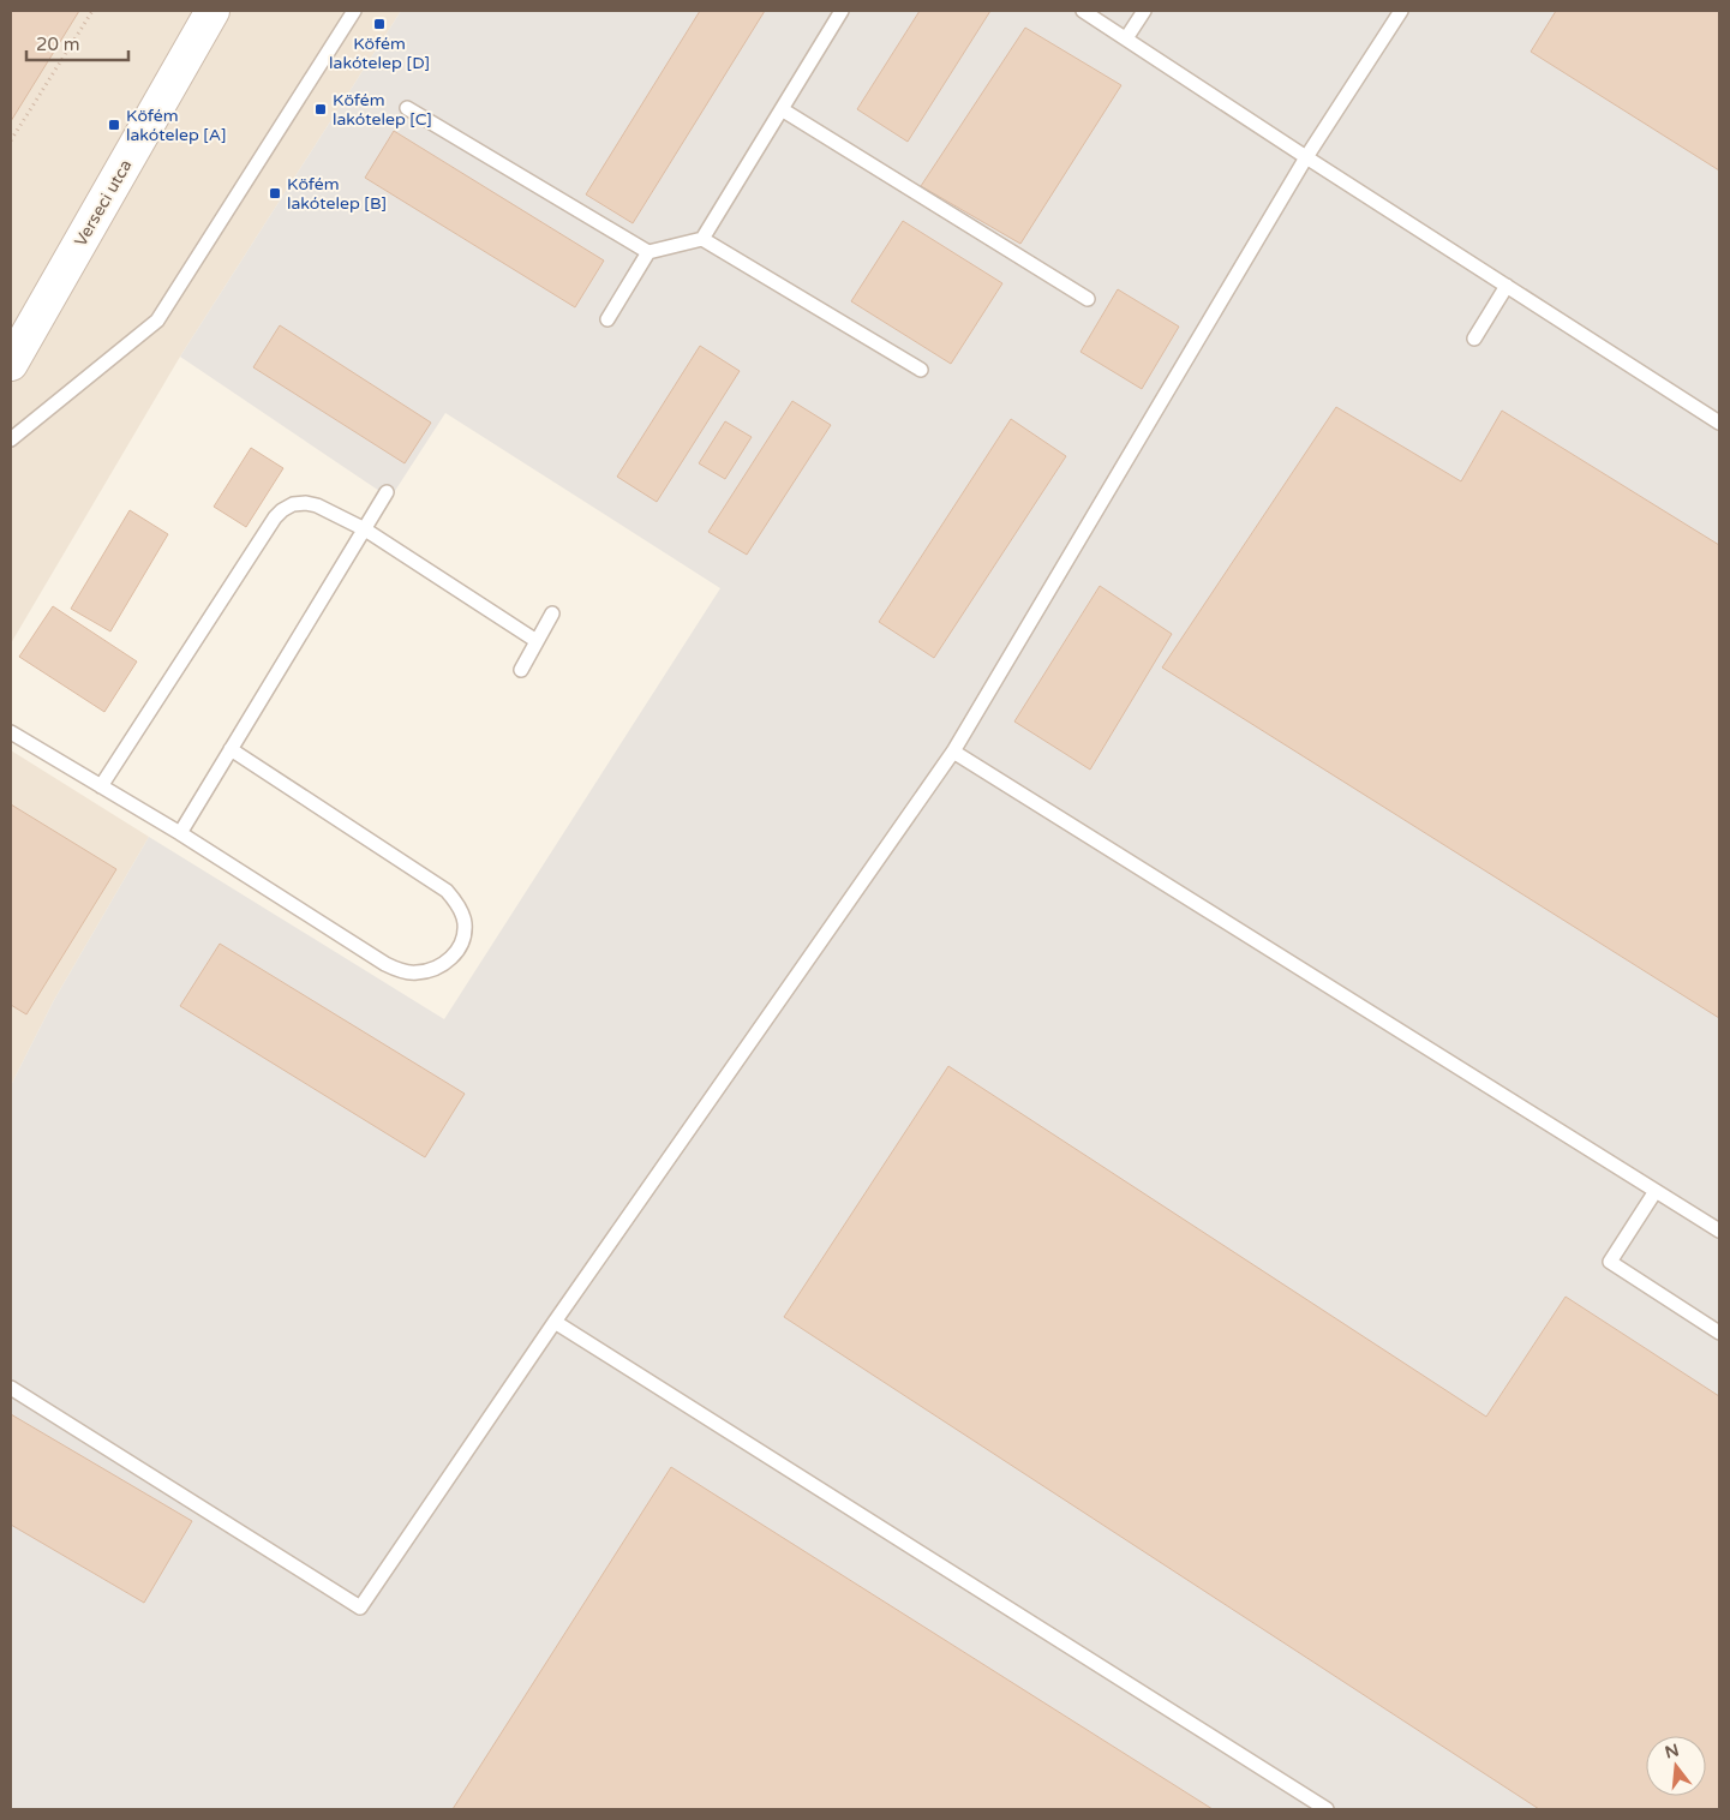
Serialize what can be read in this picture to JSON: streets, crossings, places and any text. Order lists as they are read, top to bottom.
{
  "streets": {
    "street": ["Verseci utca"]
  },
  "places": {
    "transit": [
      "Köfém lakótelep [D]",
      "Köfém lakótelep [C]",
      "Köfém lakótelep [A]",
      "Köfém lakótelep [B]"
    ]
  },
  "scale_bar": "20 m",
  "north": "top"
}
